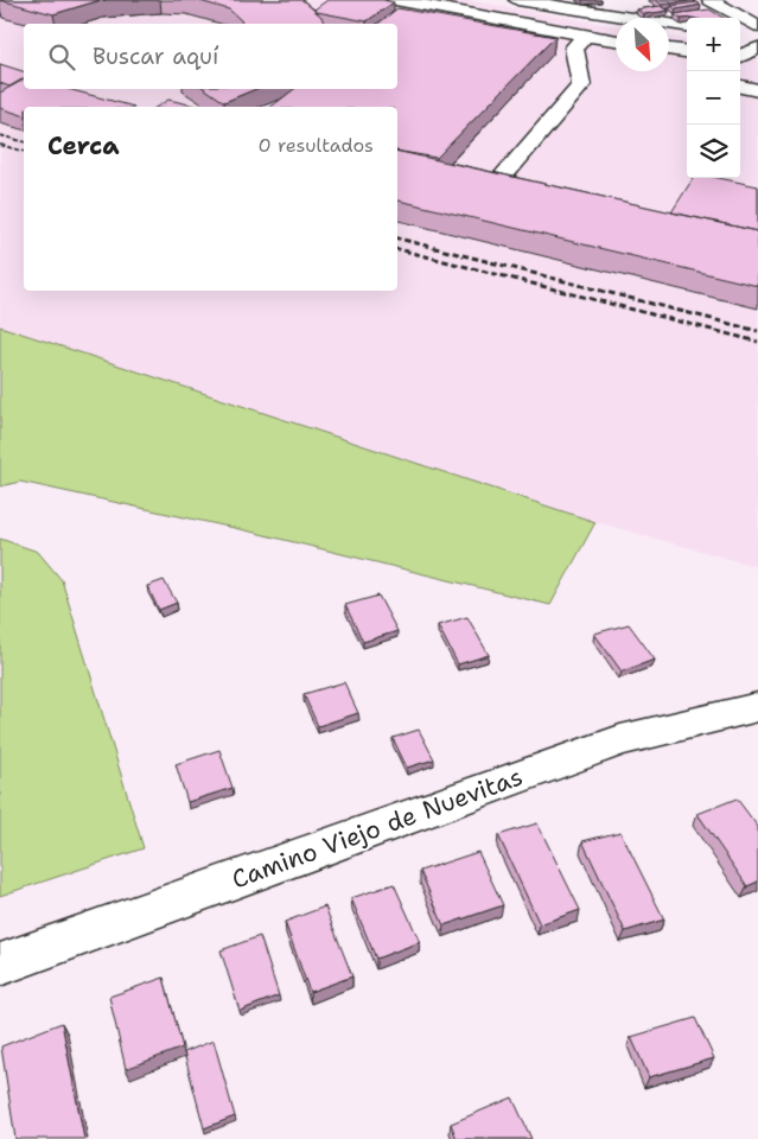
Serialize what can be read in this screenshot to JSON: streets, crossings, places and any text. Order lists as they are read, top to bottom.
{
  "streets": {
    "street": ["Camino Viejo de Nuevitas"]
  },
  "north": "bottom right",
  "page": {
    "map_buttons": ["+", "−"],
    "search": "Buscar aquí",
    "heading": ["Cerca", "0 resultados"]
  }
}
